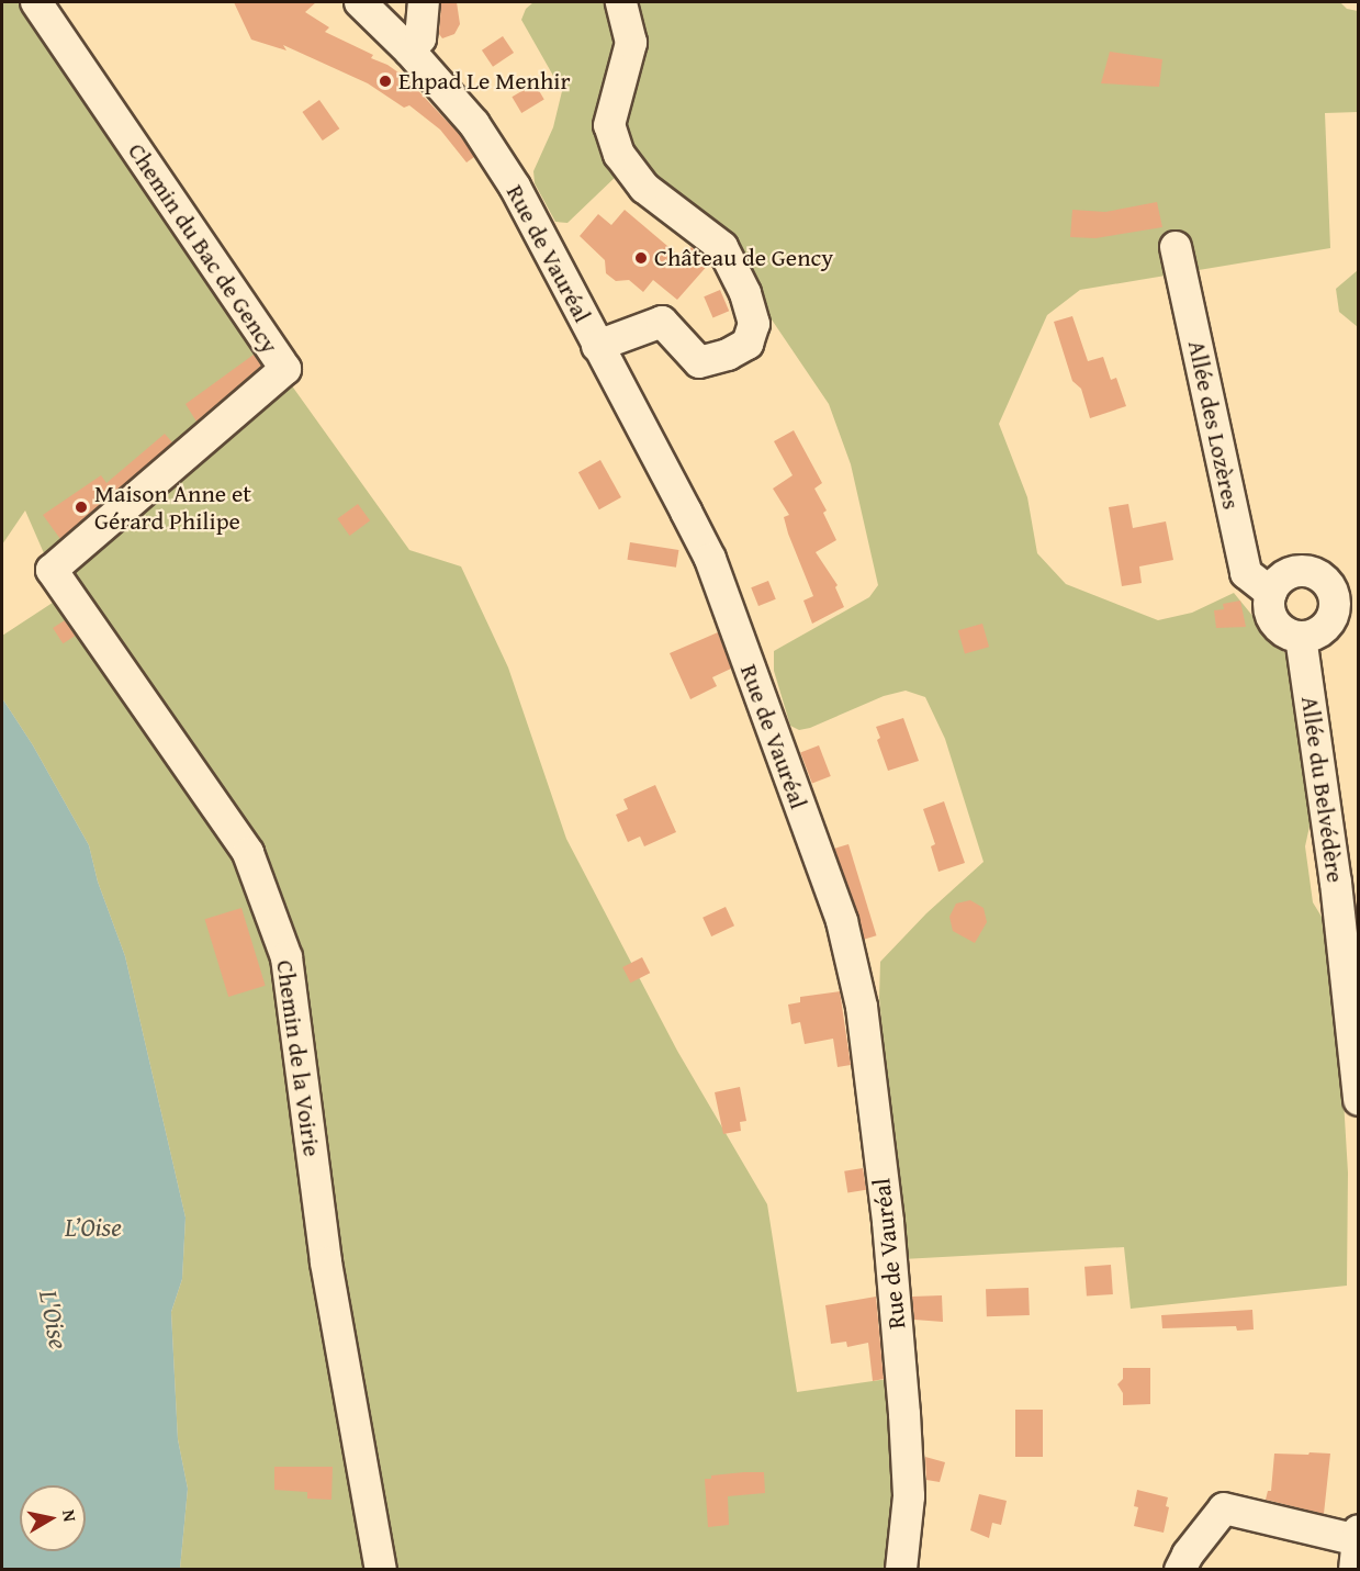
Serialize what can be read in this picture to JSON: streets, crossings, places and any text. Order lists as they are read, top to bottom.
{
  "streets": {
    "street": [
      "Chemin du Bac de Gency",
      "Rue de Vauréal",
      "Allée des Lozères",
      "Allée du Belvédère",
      "Chemin de la Voirie"
    ]
  },
  "crossings": [
    ["Chemin du Bac de Gency", "Chemin de la Voirie"],
    ["Allée des Lozères", "Allée du Belvédère"]
  ],
  "water": ["L’Oise", "L'Oise"],
  "places": ["Ehpad Le Menhir", "Château de Gency", "Maison Anne et Gérard Philipe"],
  "north": "right"
}
